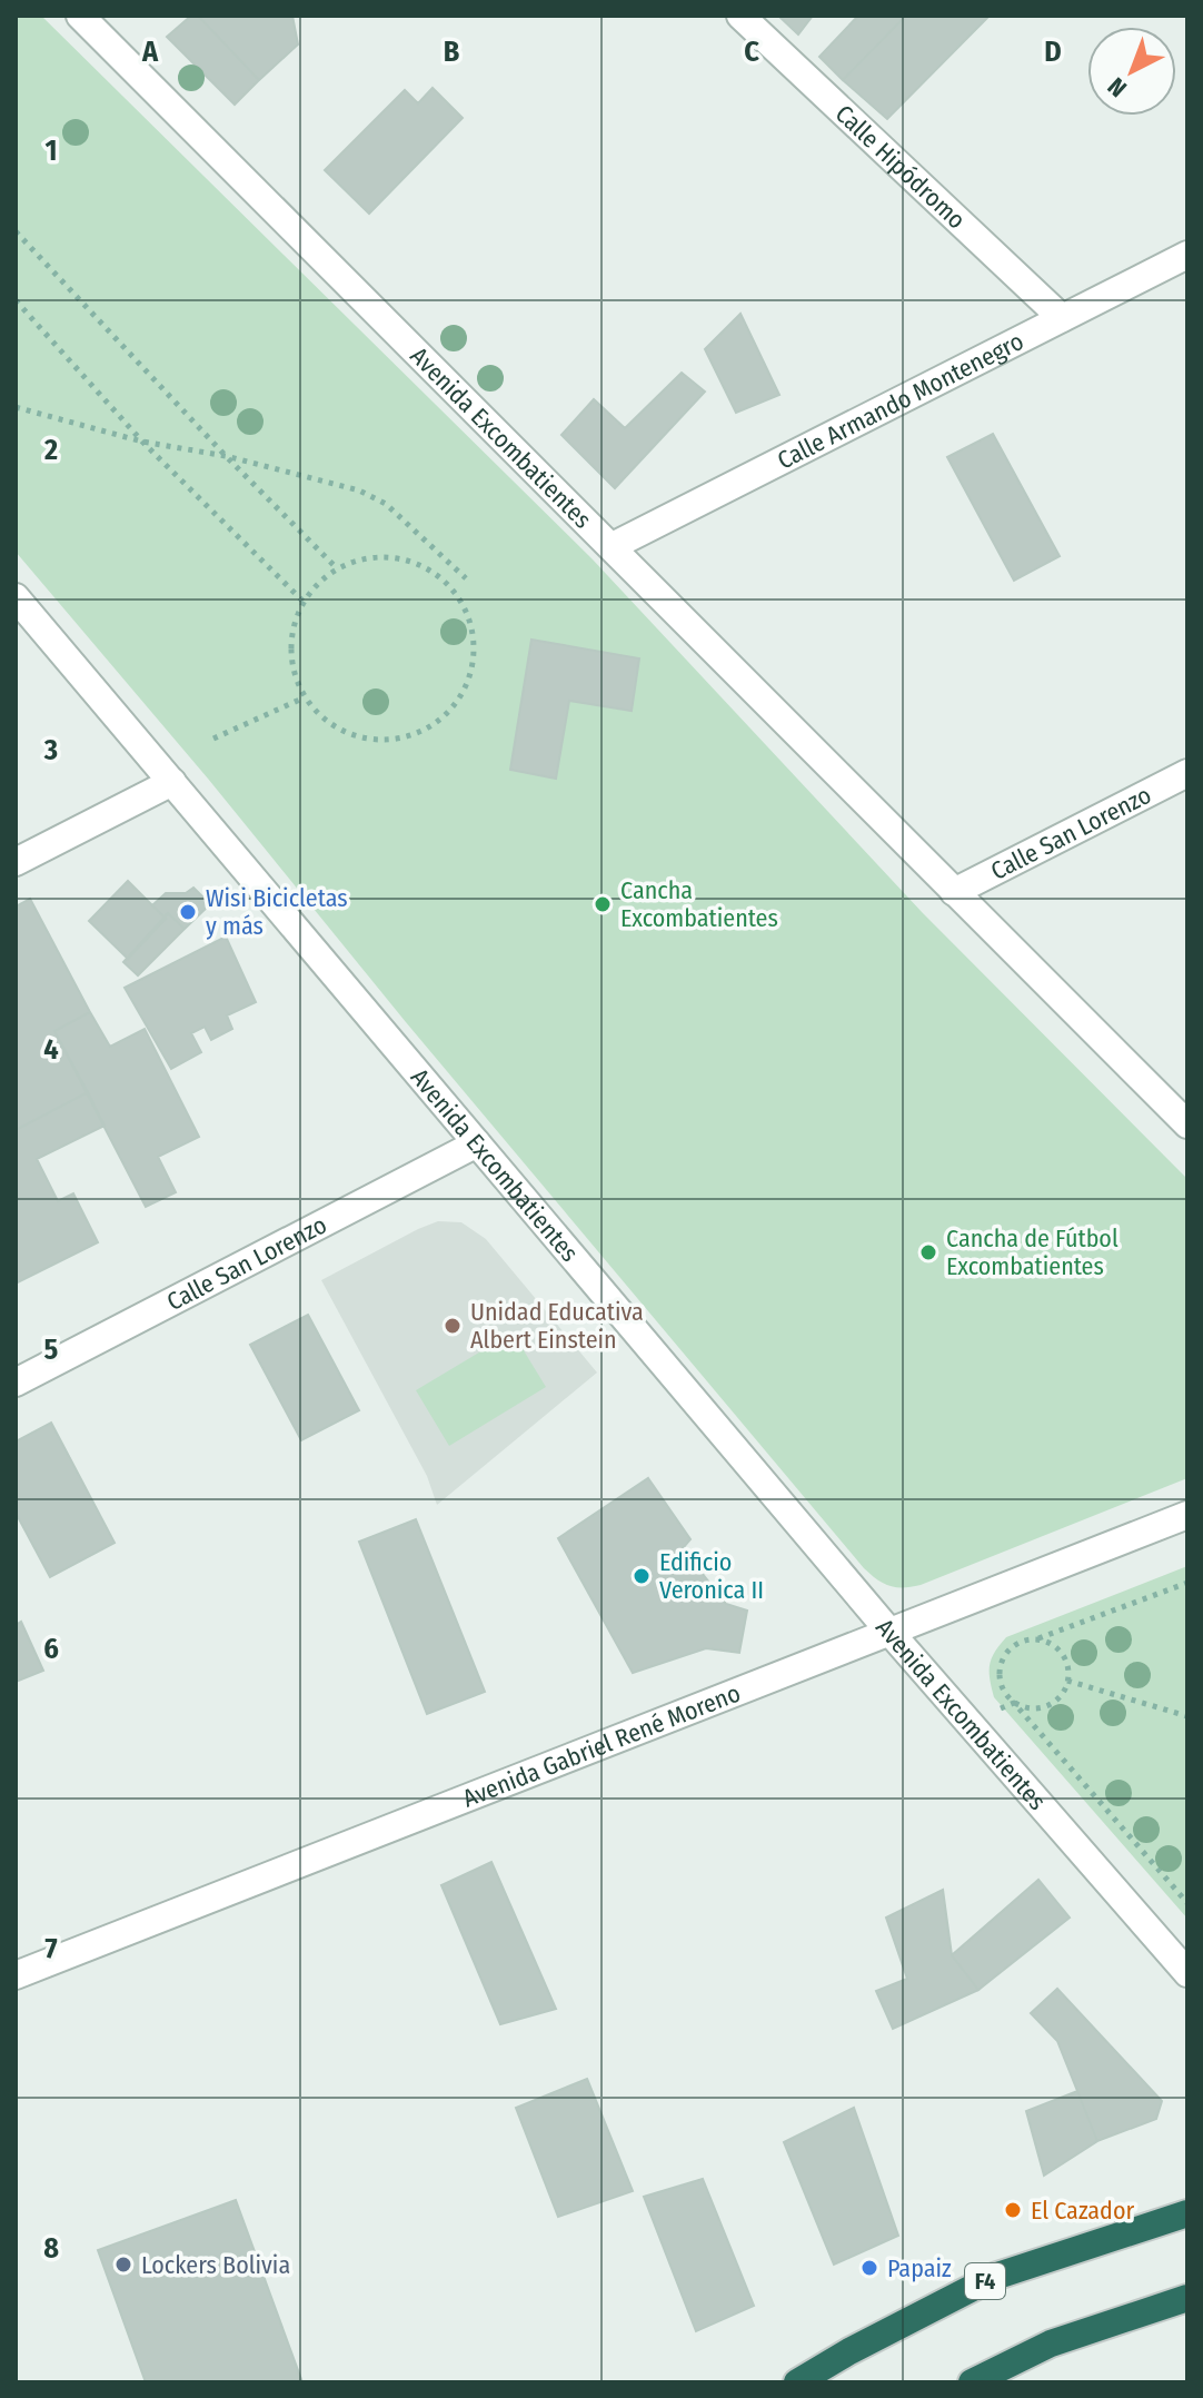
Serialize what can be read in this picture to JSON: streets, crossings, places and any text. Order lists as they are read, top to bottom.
{
  "streets": {
    "highway": ["F4"],
    "street": [
      "Calle Hipódromo",
      "Calle Armando Montenegro",
      "Avenida Excombatientes",
      "Calle San Lorenzo",
      "Avenida Gabriel René Moreno"
    ]
  },
  "crossings": [
    ["Calle Hipódromo", "Calle Armando Montenegro"],
    ["Calle Armando Montenegro", "Avenida Excombatientes"],
    ["Avenida Excombatientes", "Calle San Lorenzo"],
    ["Avenida Excombatientes", "Avenida Gabriel René Moreno"]
  ],
  "places": [
    "Cancha Excombatientes",
    "Wisi Bicicletas y más",
    "Cancha de Fútbol Excombatientes",
    "Unidad Educativa Albert Einstein",
    "Edificio Veronica II",
    "El Cazador",
    "Lockers Bolivia",
    "Papaiz"
  ],
  "north": "bottom left",
  "grid": {
    "columns": [
      "A",
      "B",
      "C",
      "D"
    ],
    "rows": [
      "1",
      "2",
      "3",
      "4",
      "5",
      "6",
      "7",
      "8"
    ]
  }
}
